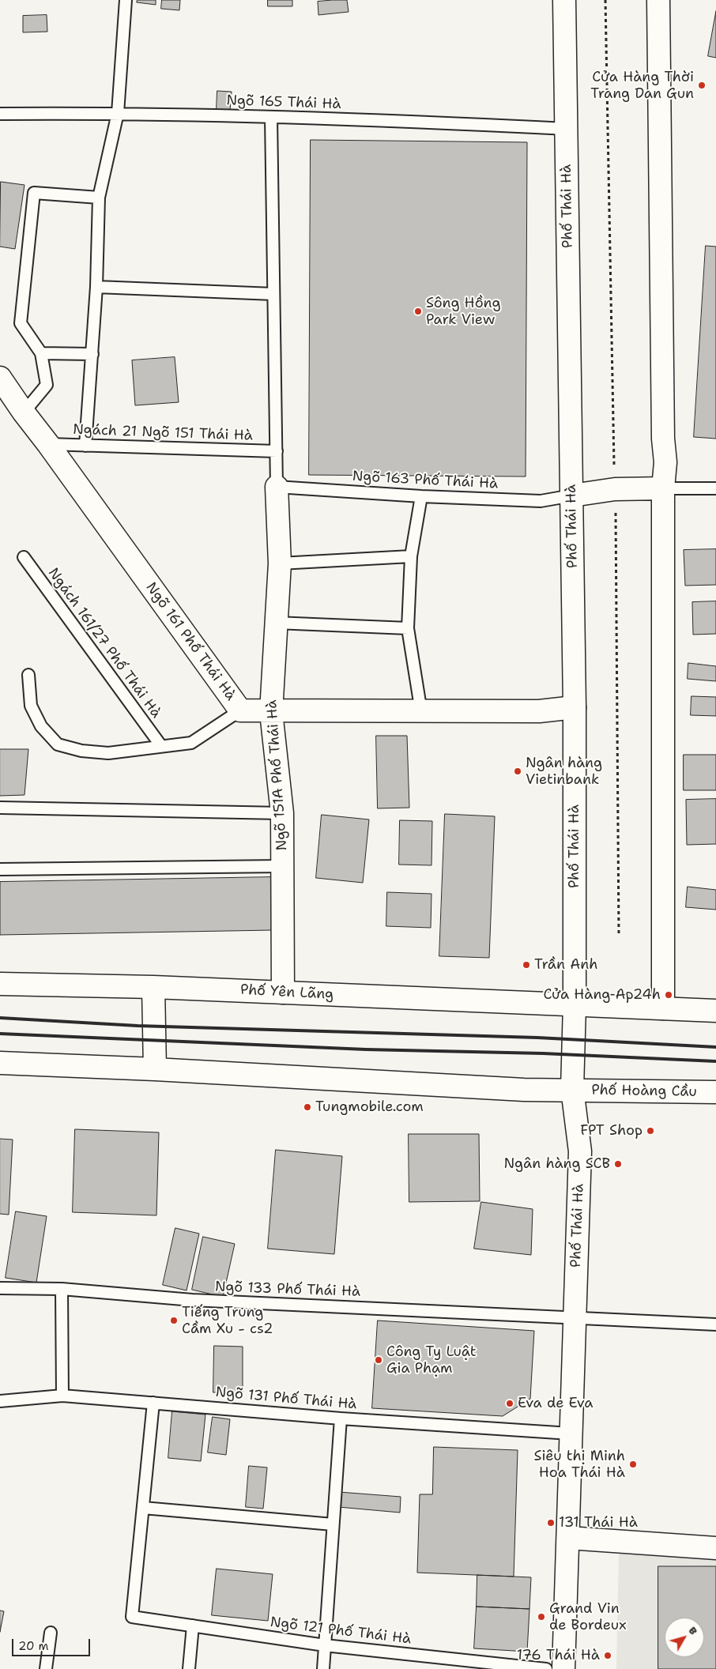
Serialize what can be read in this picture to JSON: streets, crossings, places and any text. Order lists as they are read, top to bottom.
{
  "streets": {
    "main road": [
      "Phố Thái Hà",
      "Ngõ 161 Phố Thái Hà",
      "Ngõ 151A Phố Thái Hà",
      "Phố Yên Lãng",
      "Phố Hoàng Cầu"
    ],
    "lane": [
      "Ngõ 165 Thái Hà",
      "Ngách 21 Ngõ 151 Thái Hà",
      "Ngõ 163 Phố Thái Hà",
      "Ngách 161/27 Phố Thái Hà",
      "Ngõ 133 Phố Thái Hà",
      "Ngõ 131 Phố Thái Hà",
      "Ngõ 121 Phố Thái Hà"
    ]
  },
  "crossings": [
    ["Ngõ 165 Thái Hà", "Phố Thái Hà"],
    ["Phố Thái Hà", "Ngõ 163 Phố Thái Hà"],
    ["Phố Thái Hà", "Ngõ 161 Phố Thái Hà"],
    ["Phố Thái Hà", "Phố Yên Lãng"],
    ["Phố Thái Hà", "Phố Hoàng Cầu"],
    ["Phố Thái Hà", "Ngõ 133 Phố Thái Hà"],
    ["Phố Thái Hà", "Ngõ 131 Phố Thái Hà"],
    ["Ngách 21 Ngõ 151 Thái Hà", "Ngõ 161 Phố Thái Hà"],
    ["Ngõ 163 Phố Thái Hà", "Ngõ 151A Phố Thái Hà"],
    ["Ngõ 161 Phố Thái Hà", "Ngõ 151A Phố Thái Hà"],
    ["Ngõ 151A Phố Thái Hà", "Phố Yên Lãng"]
  ],
  "places": [
    "Cửa Hàng Thời Trang Dan Gun",
    "Sông Hồng Park View",
    "Ngân hàng Vietinbank",
    "Trần Anh",
    "Cửa Hàng Ap24h",
    "Tungmobile.com",
    "FPT Shop",
    "Ngân hàng SCB",
    "Tiếng Trung Cầm Xu - cs2",
    "Công Ty Luật Gia Phạm",
    "Eva de Eva",
    "Siêu thị Minh Hoa Thái Hà",
    "131 Thái Hà",
    "Grand Vin de Bordeux",
    "176 Thái Hà"
  ],
  "scale_bar": "20 m",
  "north": "top right"
}
